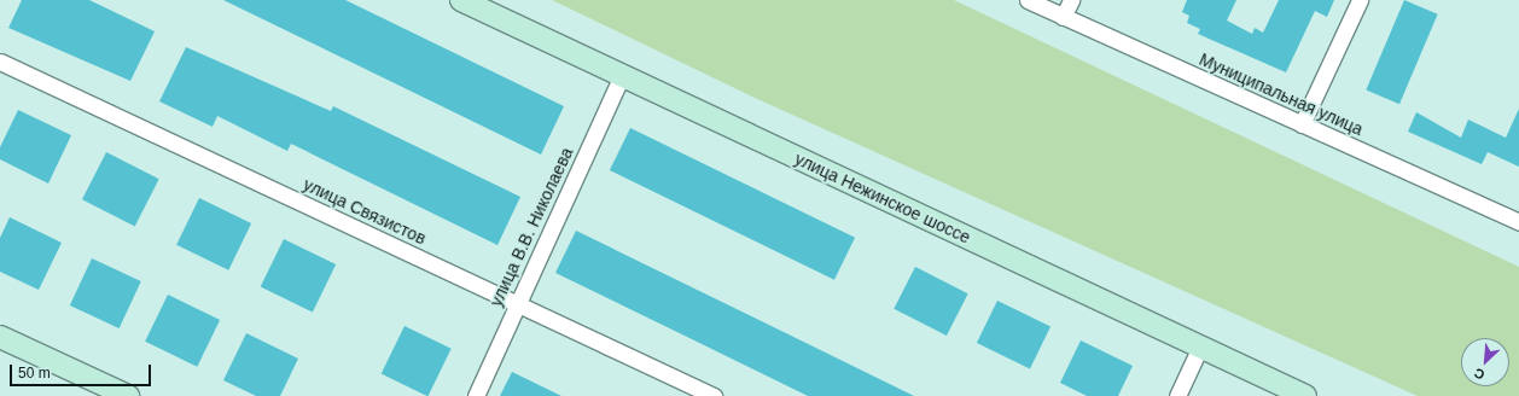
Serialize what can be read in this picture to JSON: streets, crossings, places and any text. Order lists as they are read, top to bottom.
{
  "streets": {
    "main road": ["улица Нежинское шоссе"],
    "street": ["Муниципальная улица", "улица Связистов", "улица В.В. Николаева"]
  },
  "crossings": [
    ["улица Нежинское шоссе", "улица В.В. Николаева"],
    ["улица Связистов", "улица В.В. Николаева"]
  ],
  "scale_bar": "50 m",
  "north": "bottom left"
}
